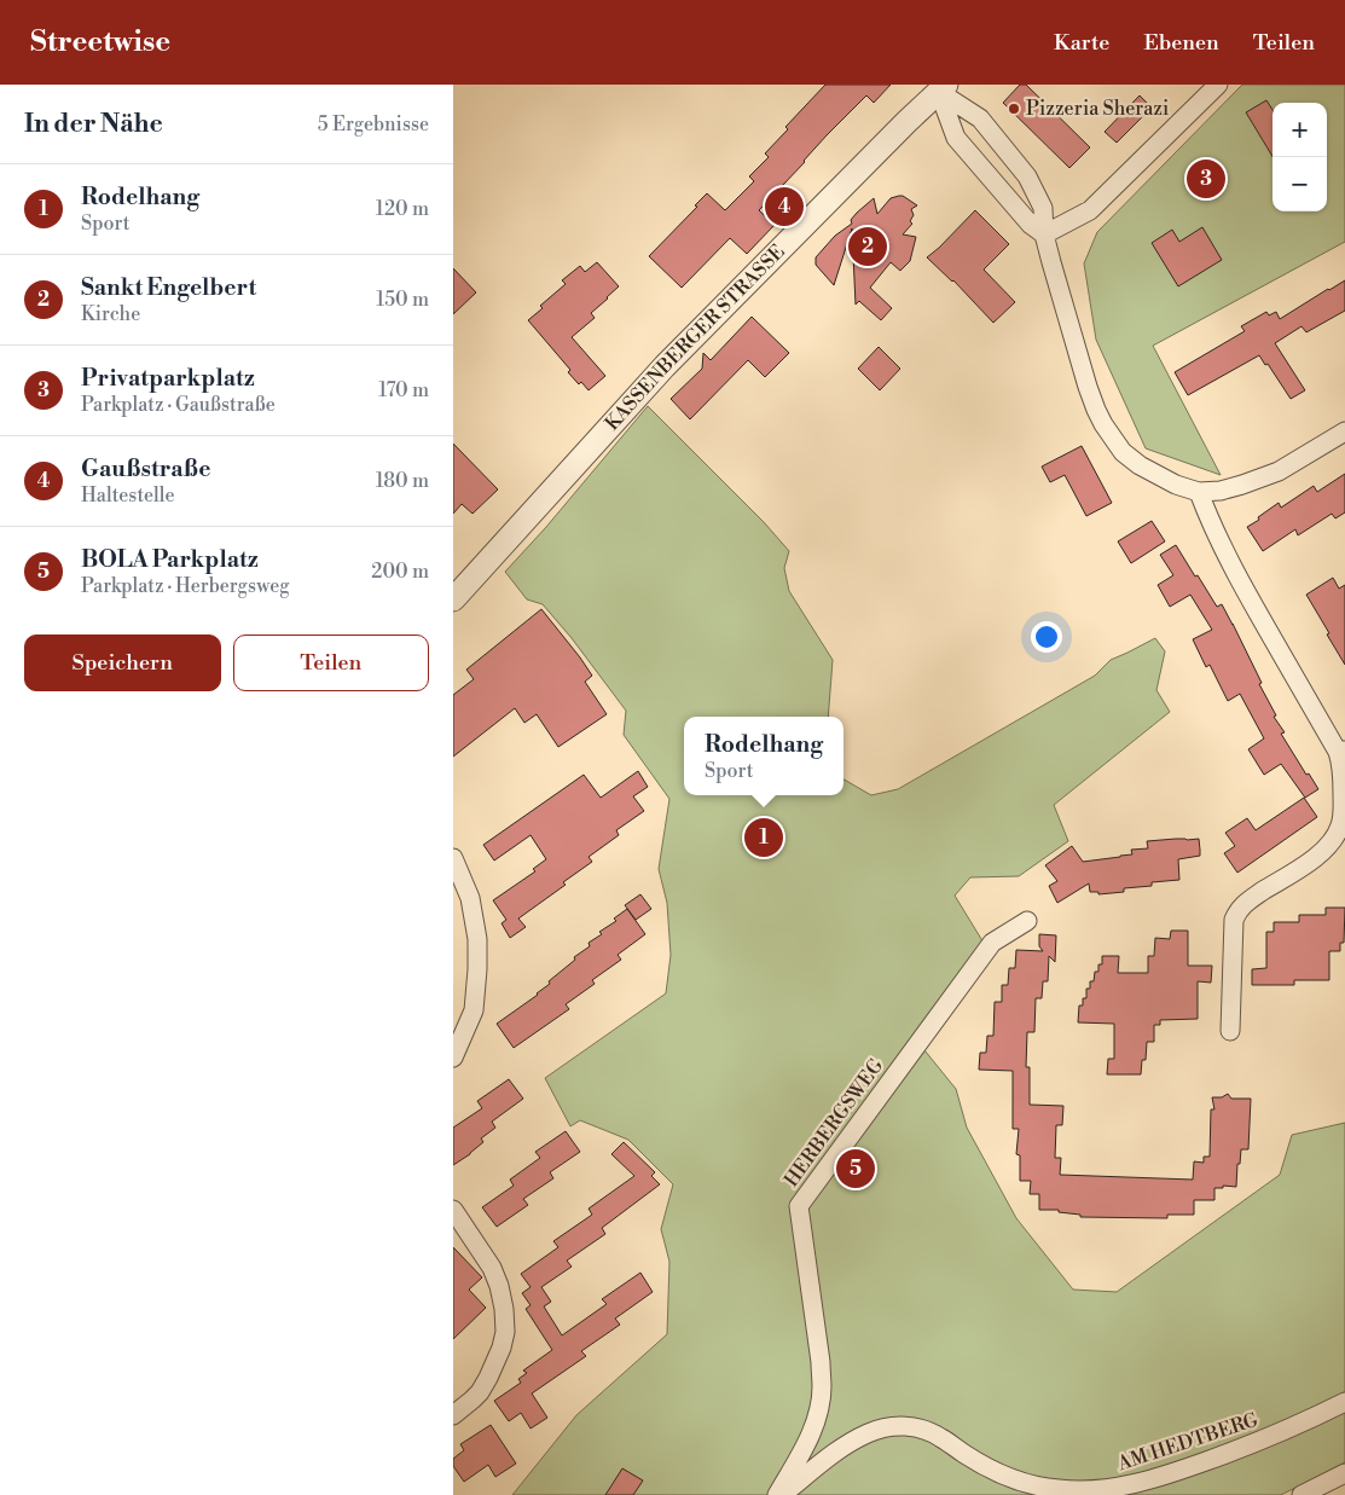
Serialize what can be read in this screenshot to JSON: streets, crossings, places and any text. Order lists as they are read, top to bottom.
{
  "streets": {
    "street": ["KASSENBERGER STRASSE", "HERBERGSWEG", "AM HEDTBERG"]
  },
  "places": ["Pizzeria Sherazi"],
  "page": {
    "header": "Streetwise",
    "nav": ["Karte", "Ebenen", "Teilen"],
    "heading": ["In der Nähe", "5 Ergebnisse"],
    "map_buttons": ["+", "−"],
    "pins": [
      "3",
      "4",
      "2",
      "1",
      "5"
    ],
    "list": [
      {
        "mark": "1",
        "name": "Rodelhang",
        "note": "Sport",
        "value": "120 m"
      },
      {
        "mark": "2",
        "name": "Sankt Engelbert",
        "note": "Kirche",
        "value": "150 m"
      },
      {
        "mark": "3",
        "name": "Privatparkplatz",
        "note": "Parkplatz · Gaußstraße",
        "value": "170 m"
      },
      {
        "mark": "4",
        "name": "Gaußstraße",
        "note": "Haltestelle",
        "value": "180 m"
      },
      {
        "mark": "5",
        "name": "BOLA Parkplatz",
        "note": "Parkplatz · Herbergsweg",
        "value": "200 m"
      }
    ],
    "buttons": ["Speichern", "Teilen"],
    "popup": ["Rodelhang", "Sport"]
  }
}
